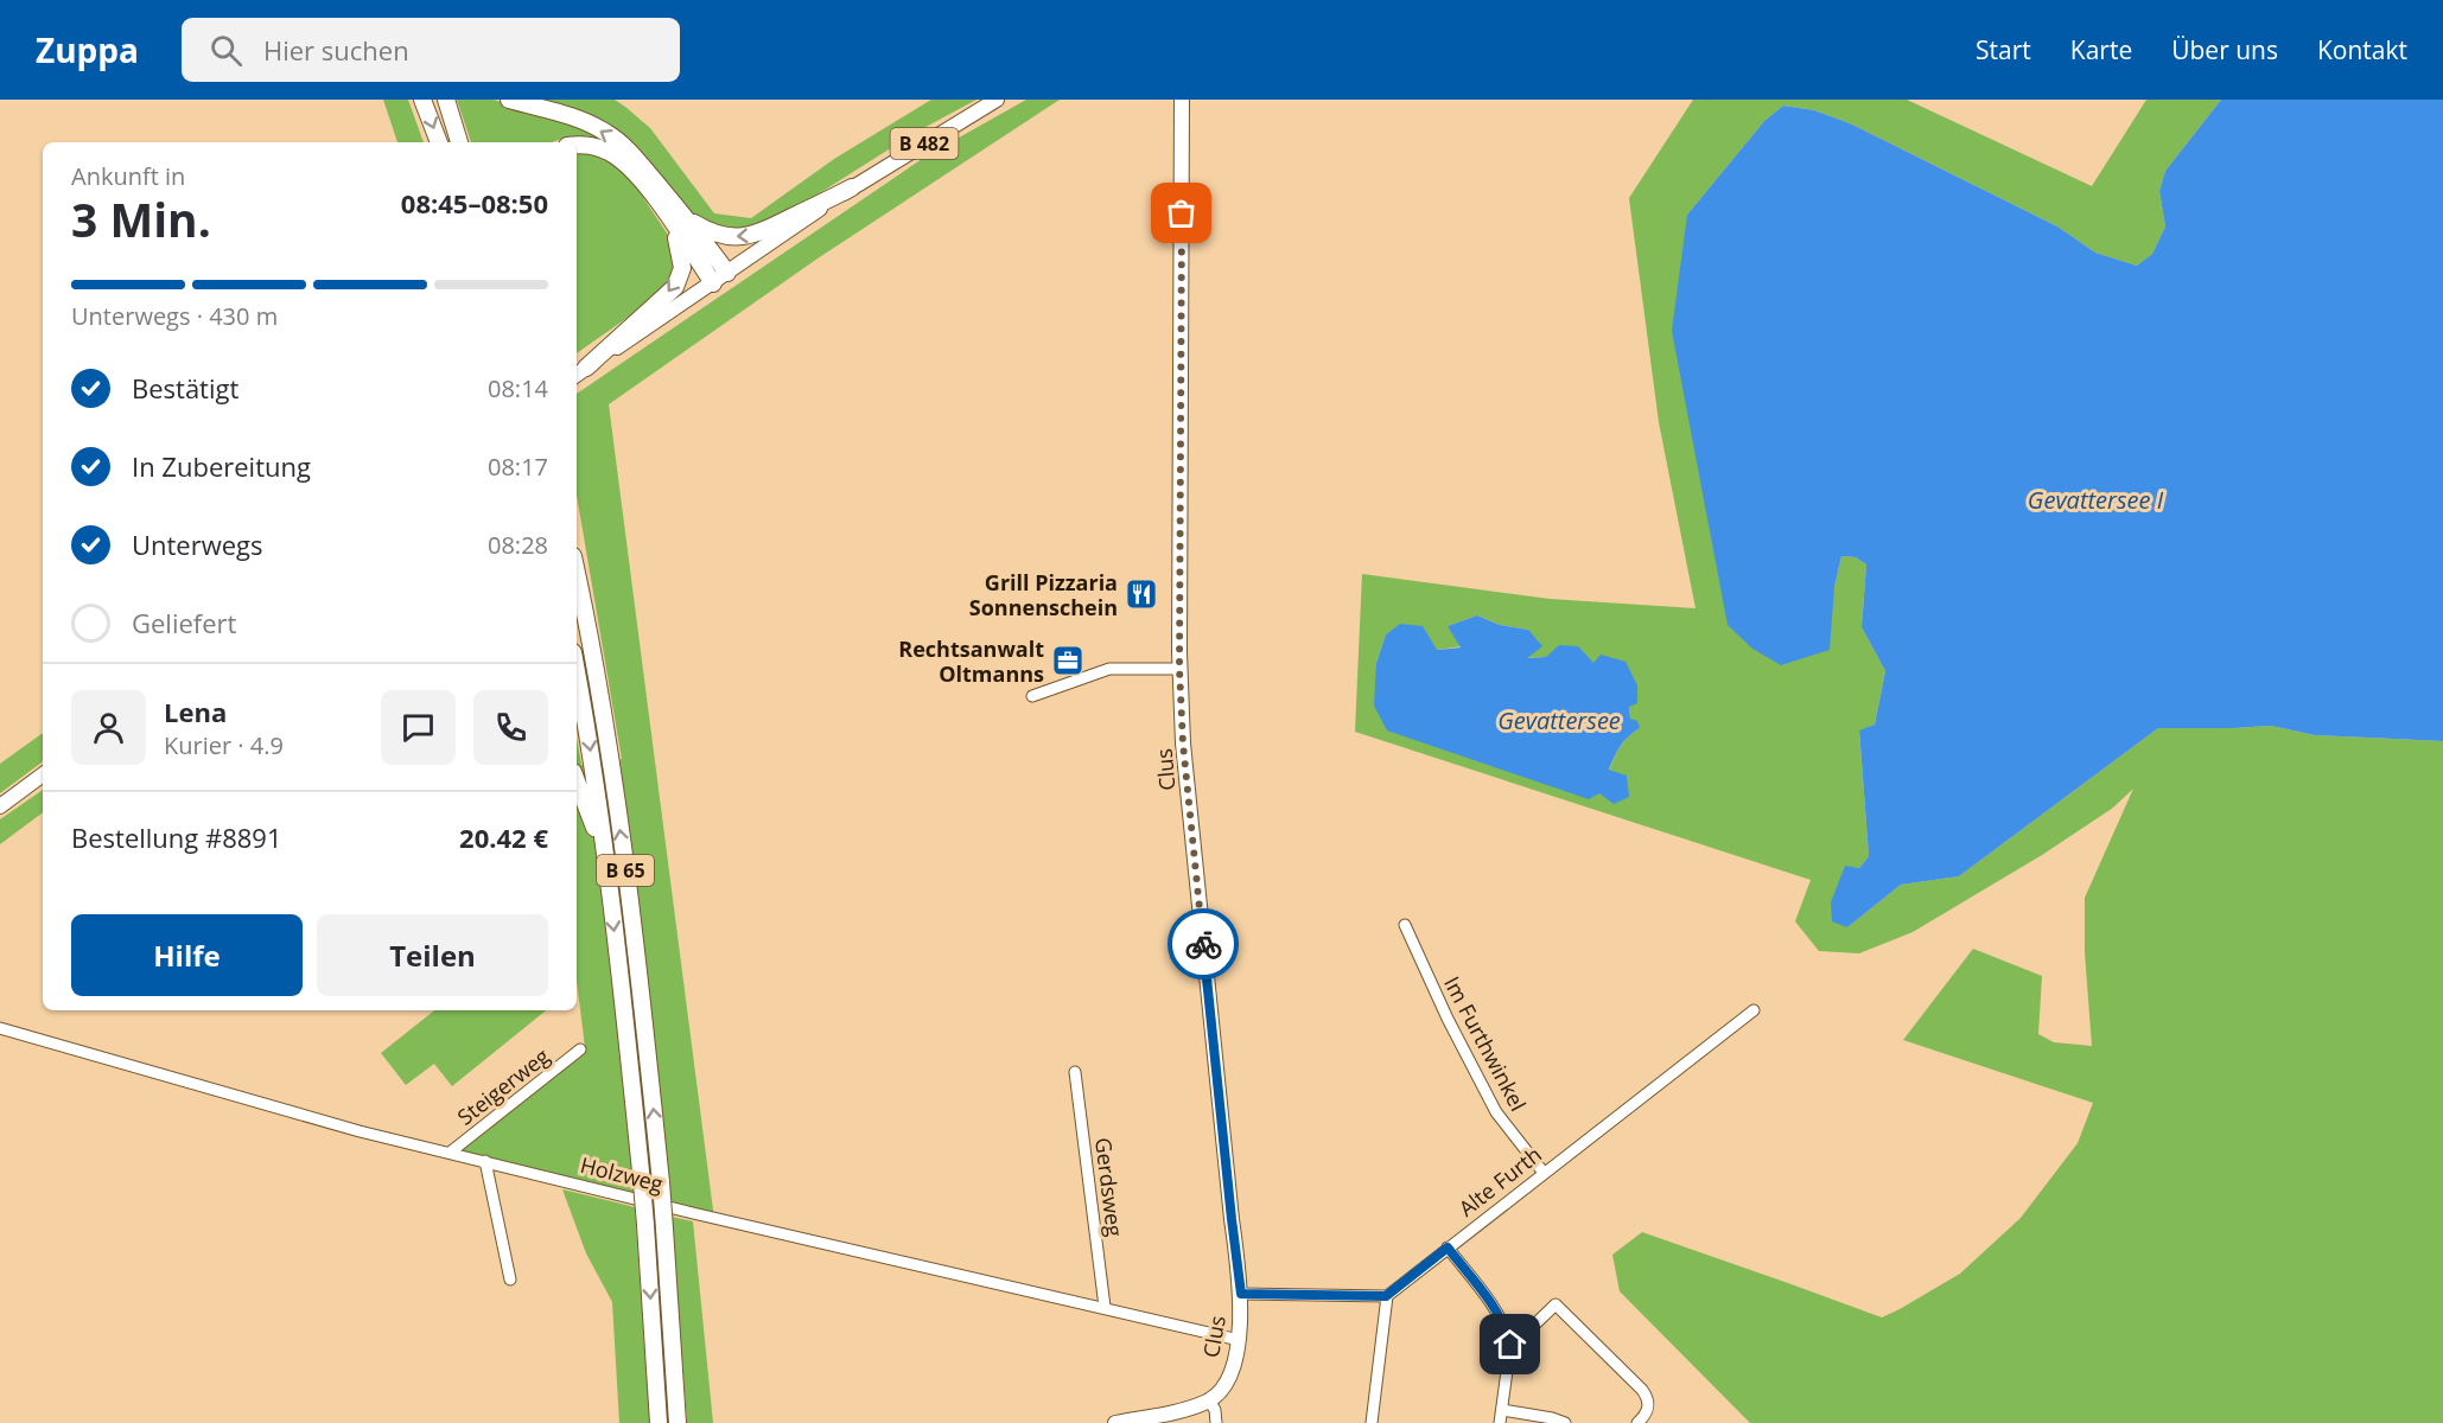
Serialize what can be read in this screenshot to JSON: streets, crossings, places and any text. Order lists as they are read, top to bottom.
{
  "streets": {
    "highway": ["B 65"],
    "main road": ["B 482", "Clus"],
    "street": [
      "Im Furthwinkel",
      "Steigerweg",
      "Holzweg",
      "Alte Furth",
      "Gerdsweg"
    ]
  },
  "crossings": [
    ["Clus", "Holzweg"],
    ["Im Furthwinkel", "Alte Furth"],
    ["Steigerweg", "Holzweg"],
    ["Holzweg", "Gerdsweg"]
  ],
  "water": ["Gevattersee I", "Gevattersee"],
  "places": {
    "restaurant": ["Grill Pizzaria Sonnenschein"],
    "office": ["Rechtsanwalt Oltmanns"]
  },
  "page": {
    "header": "Zuppa",
    "search": "Hier suchen",
    "nav": [
      "Start",
      "Karte",
      "Über uns",
      "Kontakt"
    ],
    "heading": ["3 Min.", "Ankunft in", "08:45–08:50"],
    "panel": [
      "Lena",
      "Kurier · 4.9",
      "Bestellung #8891",
      "20.42 €"
    ],
    "bar": "Unterwegs · 430 m",
    "list": [
      ["Bestätigt", "08:14"],
      ["In Zubereitung", "08:17"],
      ["Unterwegs", "08:28"],
      "Geliefert"
    ],
    "buttons": ["Hilfe", "Teilen"]
  }
}
